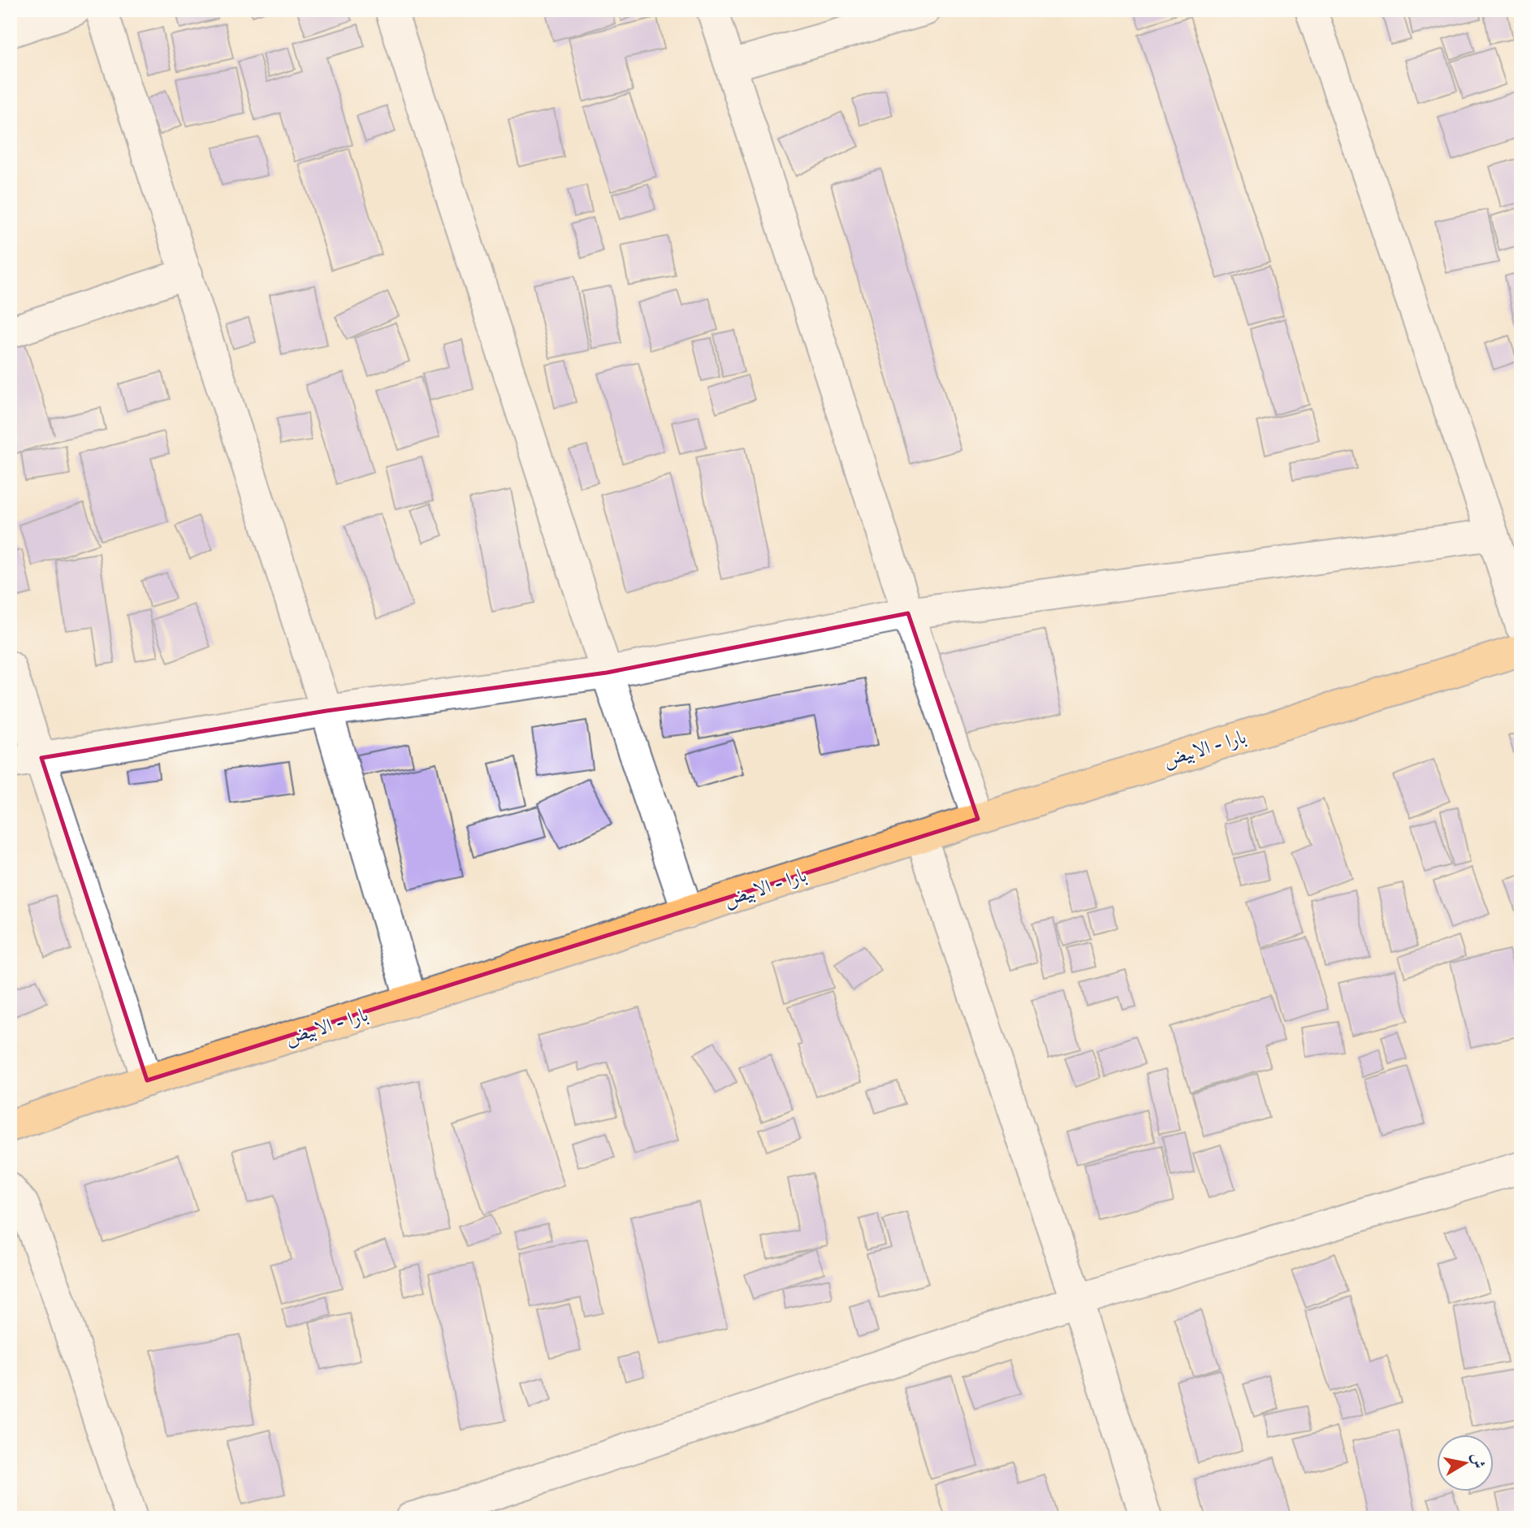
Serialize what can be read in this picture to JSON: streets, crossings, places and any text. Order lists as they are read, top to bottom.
{
  "streets": {
    "main road": ["بارا - الابيض"]
  },
  "north": "right"
}
